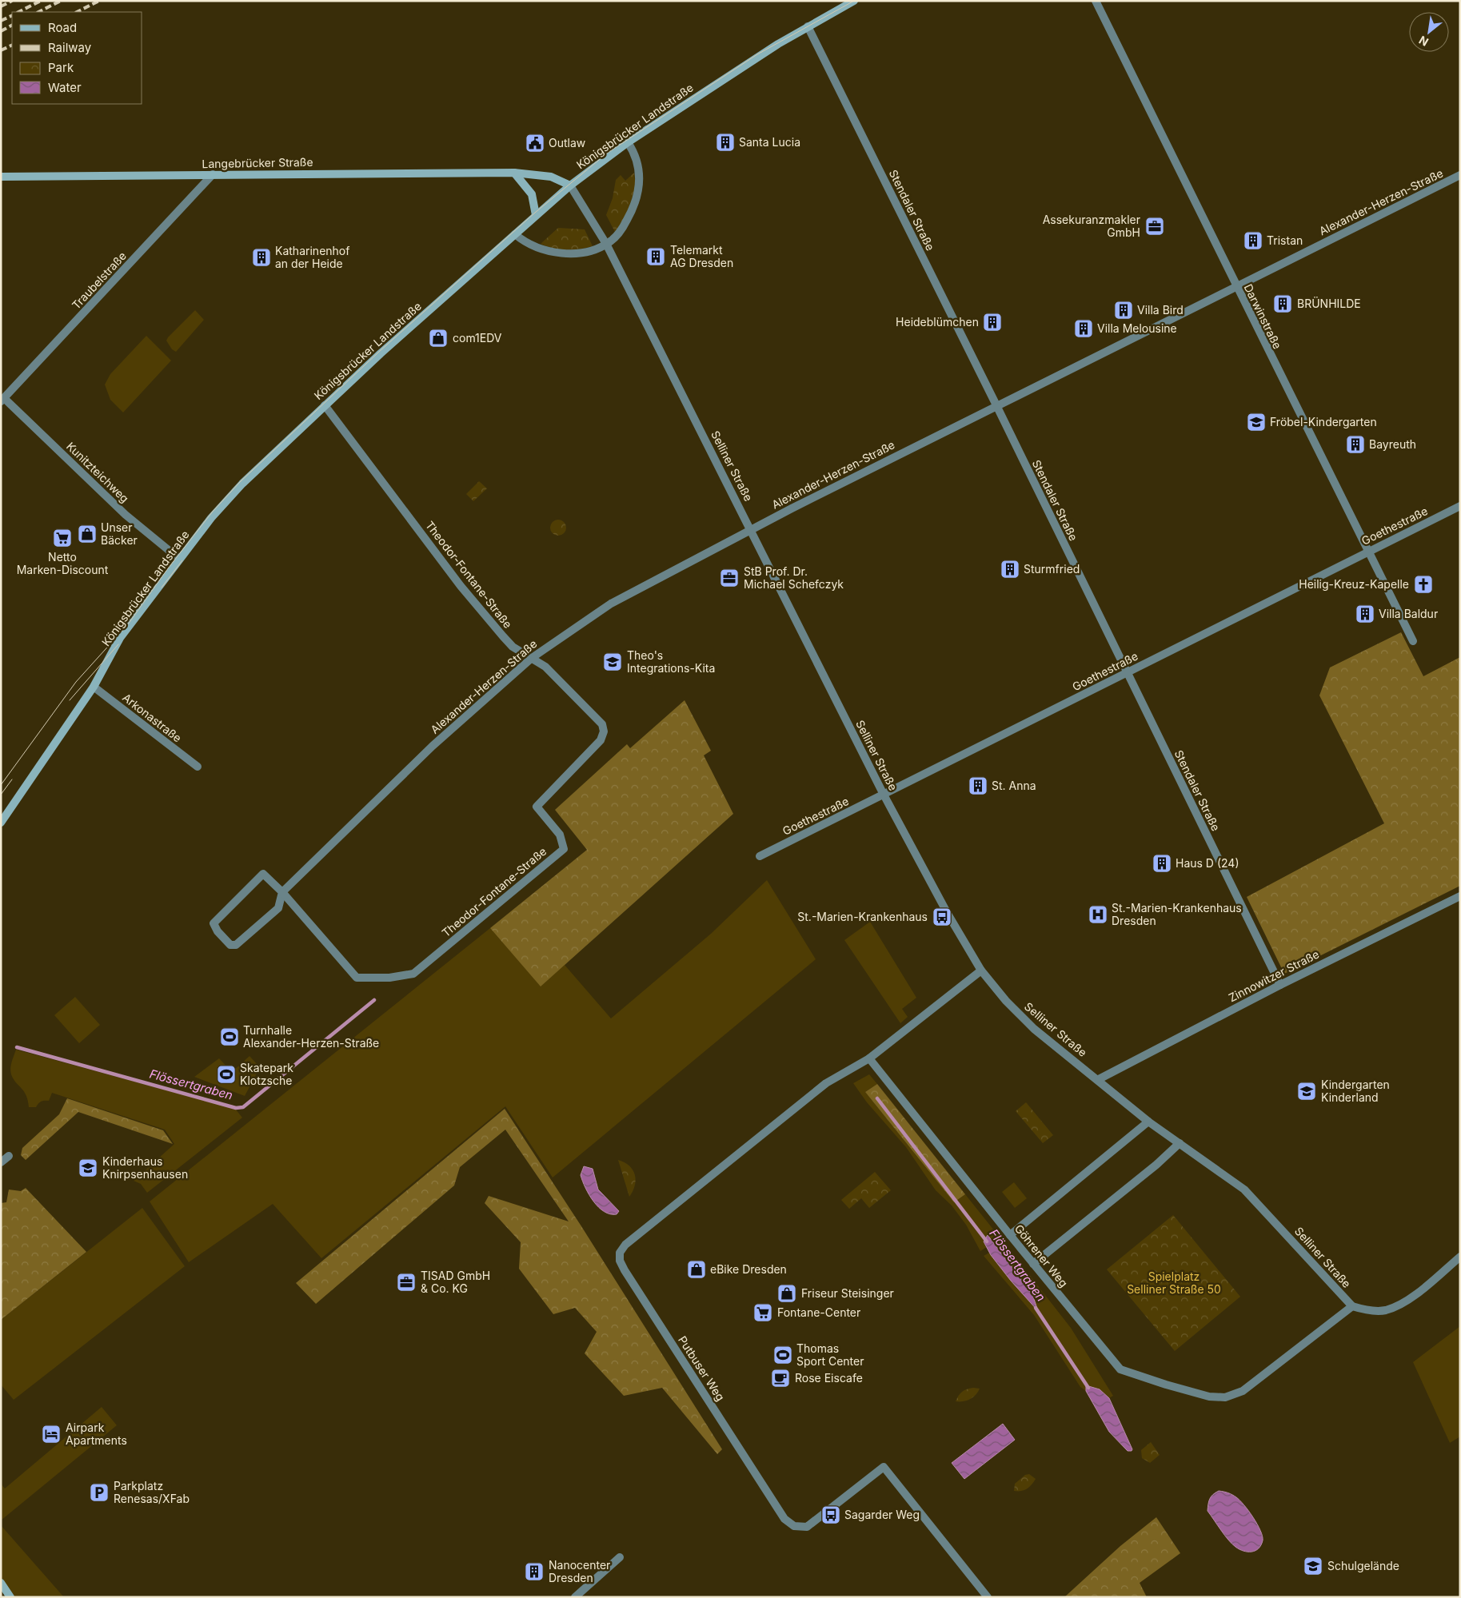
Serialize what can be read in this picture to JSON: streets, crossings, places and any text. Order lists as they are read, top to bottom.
{
  "streets": {
    "main road": ["Königsbrücker Landstraße", "Langebrücker Straße"],
    "street": [
      "Alexander-Herzen-Straße",
      "Stendaler Straße",
      "Traubelstraße",
      "Darwinstraße",
      "Selliner Straße",
      "Kunitzteichweg",
      "Goethestraße",
      "Theodor-Fontane-Straße",
      "Arkonastraße",
      "Zinnowitzer Straße",
      "Göhrener Weg",
      "Putbuser Weg"
    ]
  },
  "crossings": [
    ["Königsbrücker Landstraße", "Langebrücker Straße"],
    ["Königsbrücker Landstraße", "Stendaler Straße"],
    ["Königsbrücker Landstraße", "Kunitzteichweg"],
    ["Königsbrücker Landstraße", "Theodor-Fontane-Straße"],
    ["Königsbrücker Landstraße", "Arkonastraße"],
    ["Langebrücker Straße", "Traubelstraße"],
    ["Alexander-Herzen-Straße", "Stendaler Straße"],
    ["Alexander-Herzen-Straße", "Darwinstraße"],
    ["Alexander-Herzen-Straße", "Selliner Straße"],
    ["Alexander-Herzen-Straße", "Theodor-Fontane-Straße"],
    ["Stendaler Straße", "Goethestraße"],
    ["Stendaler Straße", "Zinnowitzer Straße"],
    ["Traubelstraße", "Kunitzteichweg"],
    ["Darwinstraße", "Goethestraße"],
    ["Selliner Straße", "Goethestraße"],
    ["Selliner Straße", "Zinnowitzer Straße"],
    ["Selliner Straße", "Göhrener Weg"],
    ["Göhrener Weg", "Putbuser Weg"]
  ],
  "water": ["Flössertgraben"],
  "parks": ["Spielplatz Selliner Straße 50"],
  "places": {
    "building": [
      "Santa Lucia",
      "Tristan",
      "Telemarkt AG Dresden",
      "Katharinenhof an der Heide",
      "BRÜNHILDE",
      "Villa Bird",
      "Heideblümchen",
      "Villa Melousine",
      "Bayreuth",
      "Sturmfried",
      "Villa Baldur",
      "St. Anna",
      "Haus D (24)",
      "Nanocenter Dresden"
    ],
    "public building": ["Outlaw"],
    "office": ["Assekuranzmakler GmbH", "StB Prof. Dr. Michael Schefczyk", "TISAD GmbH & Co. KG"],
    "shop": [
      "com1EDV",
      "Unser Bäcker",
      "eBike Dresden",
      "Friseur Steisinger"
    ],
    "school or university": [
      "Fröbel-Kindergarten",
      "Theo's Integrations-Kita",
      "Kindergarten Kinderland",
      "Kinderhaus Knirpsenhausen",
      "Schulgelände"
    ],
    "supermarket": ["Netto Marken-Discount", "Fontane-Center"],
    "church": ["Heilig-Kreuz-Kapelle"],
    "hospital": ["St.-Marien-Krankenhaus Dresden"],
    "bus stop": ["St.-Marien-Krankenhaus", "Sagarder Weg"],
    "sports": ["Turnhalle Alexander-Herzen-Straße", "Skatepark Klotzsche", "Thomas Sport Center"],
    "cafe": ["Rose Eiscafe"],
    "hotel": ["Airpark Apartments"],
    "parking": ["Parkplatz Renesas/XFab"]
  },
  "legend": [
    "Road",
    "Railway",
    "Park",
    "Water"
  ],
  "north": "bottom left"
}
